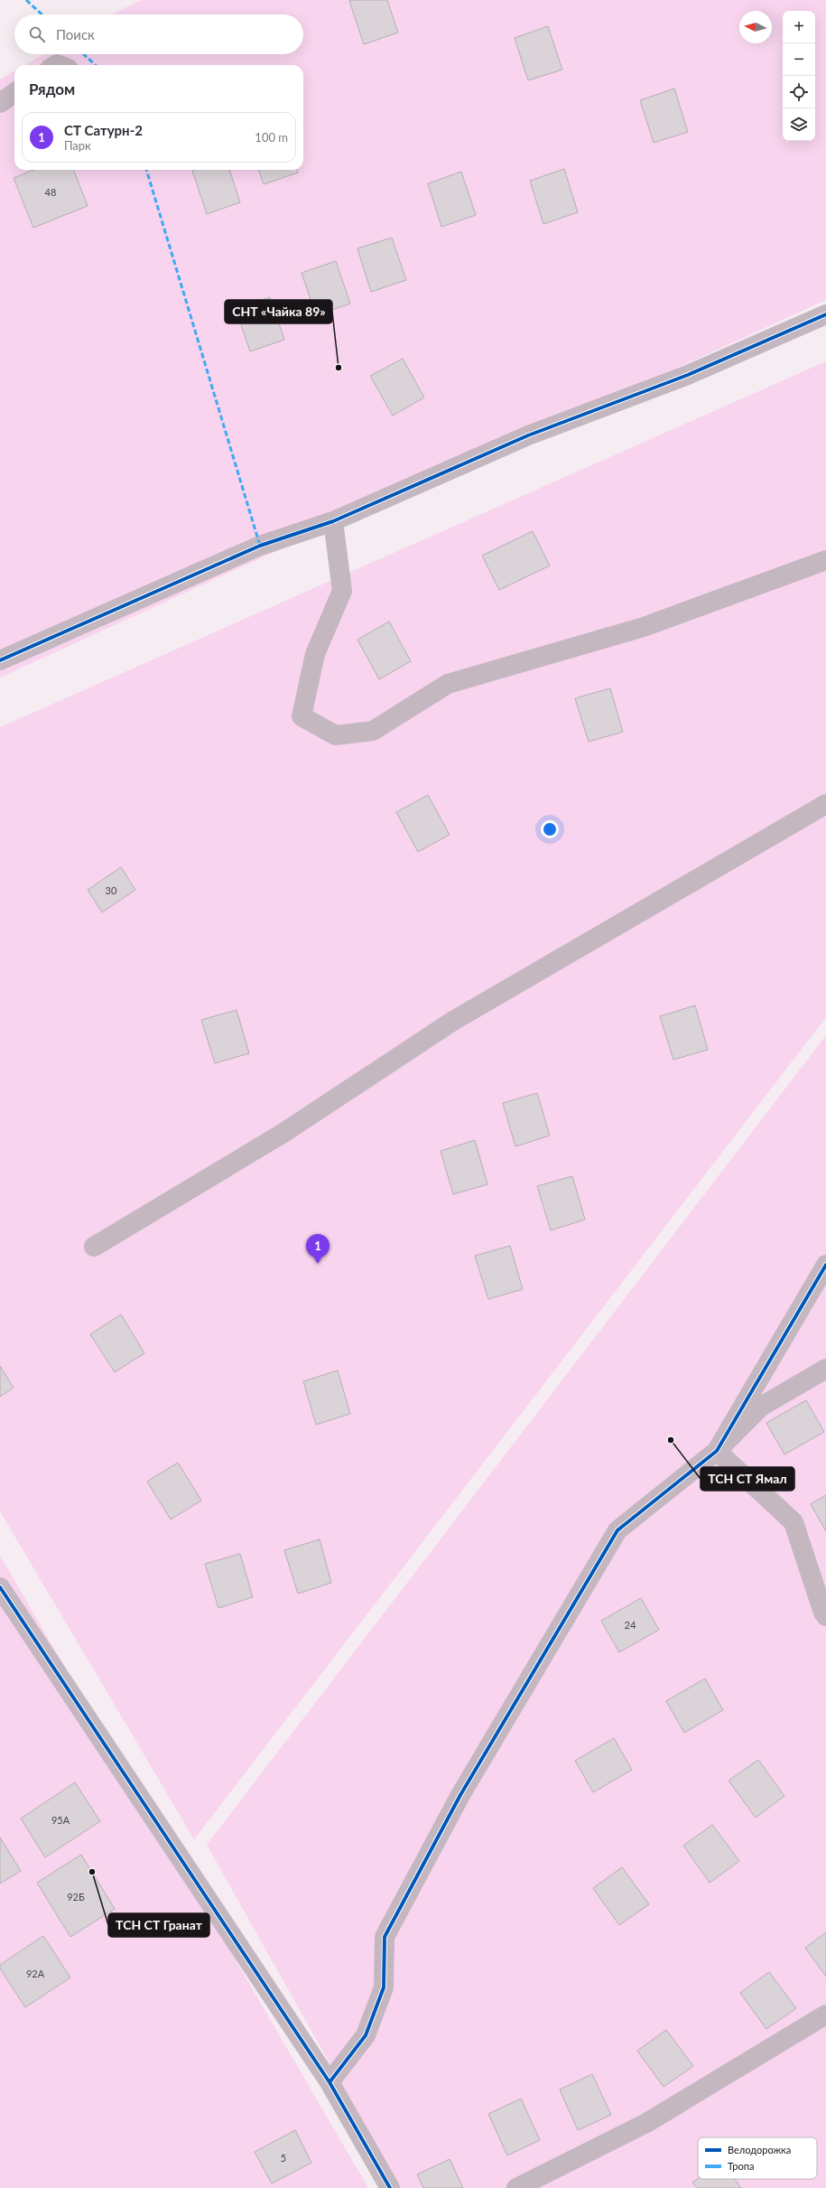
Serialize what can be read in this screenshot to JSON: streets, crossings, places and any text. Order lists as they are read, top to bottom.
{
  "places": ["СНТ «Чайка 89»", "ТСН СТ Ямал", "ТСН СТ Гранат"],
  "house_numbers": [
    "48",
    "30",
    "24",
    "95А",
    "92Б",
    "92А",
    "5"
  ],
  "legend": ["Велодорожка", "Тропа"],
  "north": "left",
  "page": {
    "map_buttons": ["+", "−"],
    "search": "Поиск",
    "heading": "Рядом",
    "list": [
      {
        "mark": "1",
        "name": "СТ Сатурн-2",
        "note": "Парк",
        "value": "100 m"
      }
    ],
    "pins": "1"
  }
}
